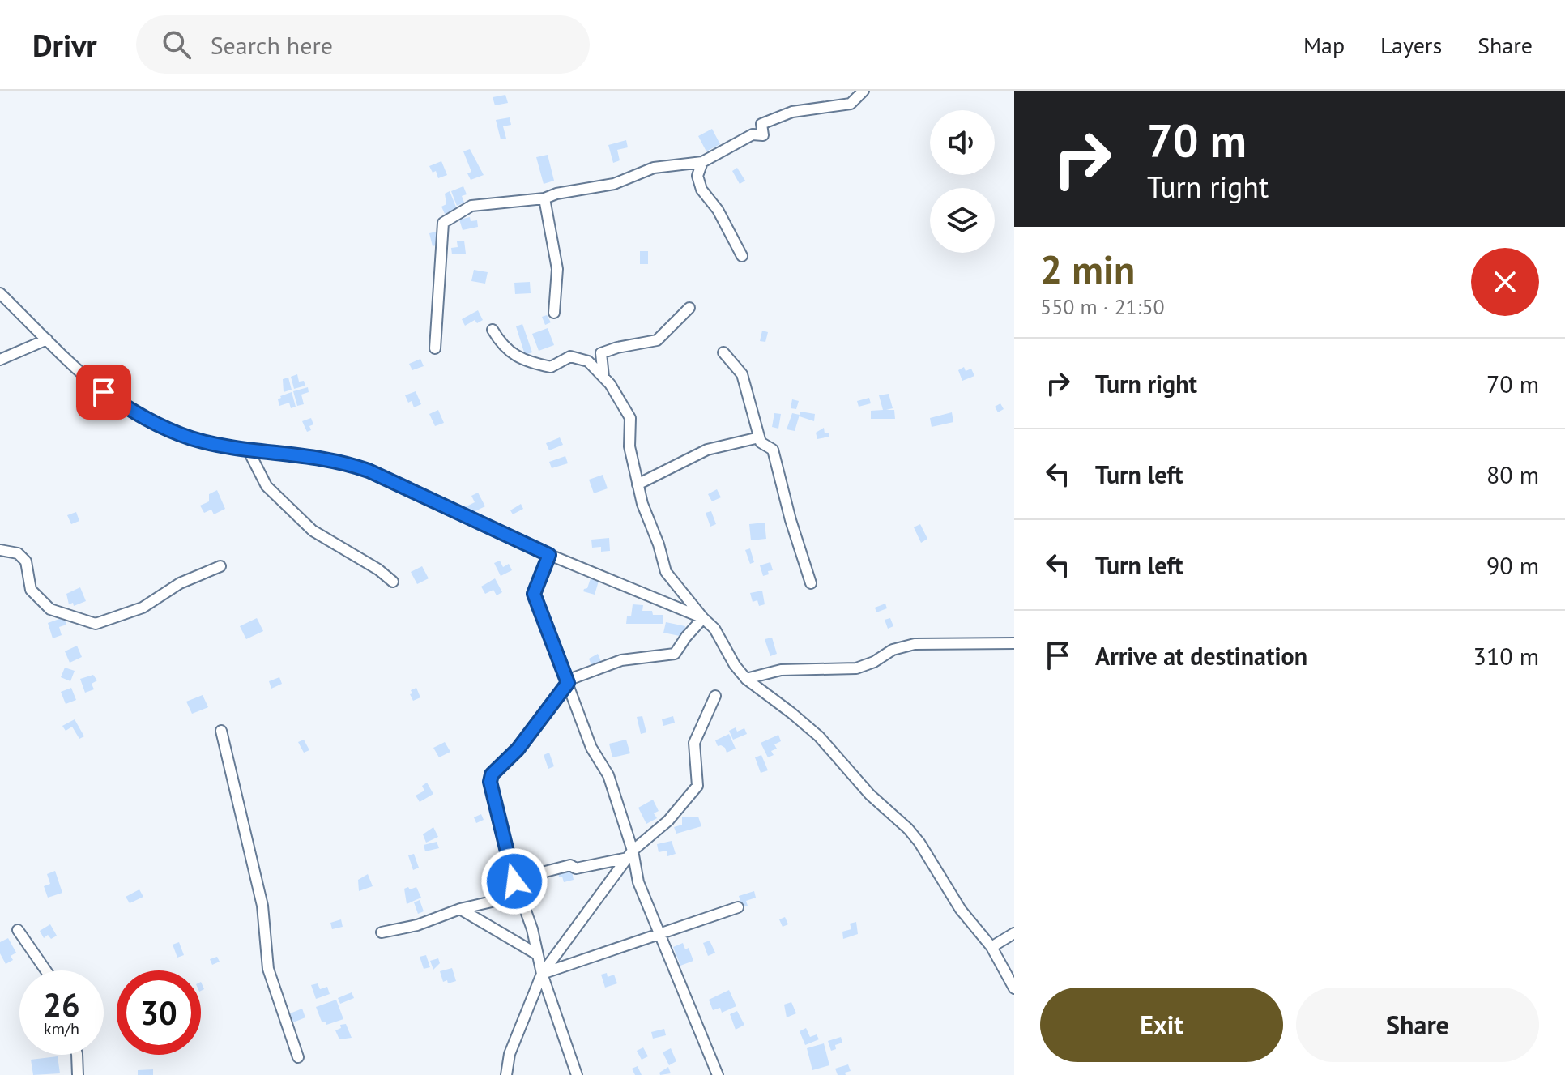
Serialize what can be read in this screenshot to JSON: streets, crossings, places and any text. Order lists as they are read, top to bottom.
{
  "page": {
    "header": "Drivr",
    "search": "Search here",
    "nav": ["Map", "Layers", "Share"],
    "turn": ["70 m", "Turn right"],
    "heading": ["2 min", "550 m · 21:50"],
    "list": [
      {
        "name": "Turn right",
        "value": "70 m"
      },
      {
        "name": "Turn left",
        "value": "80 m"
      },
      {
        "name": "Turn left",
        "value": "90 m"
      },
      {
        "name": "Arrive at destination",
        "value": "310 m"
      }
    ],
    "speed": "26 km/h",
    "limit": "30",
    "buttons": ["Exit", "Share"]
  }
}
